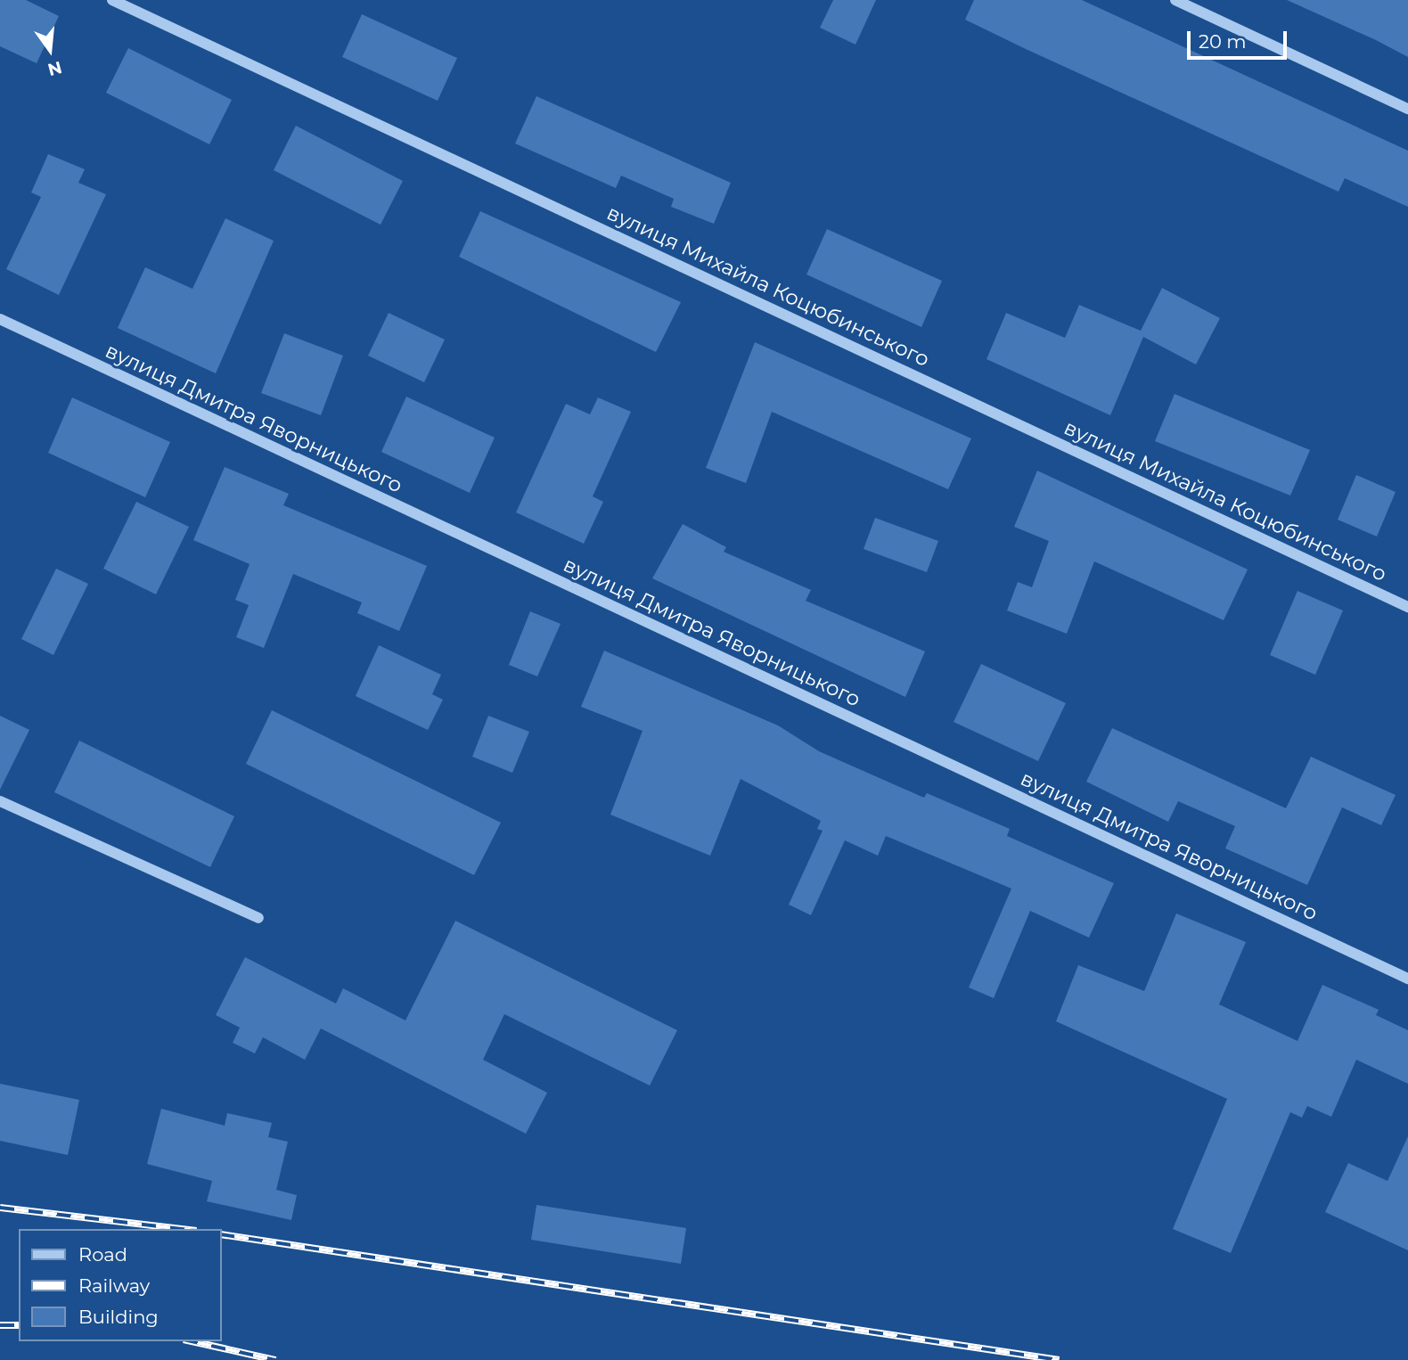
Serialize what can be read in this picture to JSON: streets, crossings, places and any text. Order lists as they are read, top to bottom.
{
  "streets": {
    "street": ["вулиця Михайла Коцюбинського", "вулиця Дмитра Яворницького"]
  },
  "legend": ["Road", "Railway", "Building"],
  "scale_bar": "20 m",
  "north": "bottom"
}
